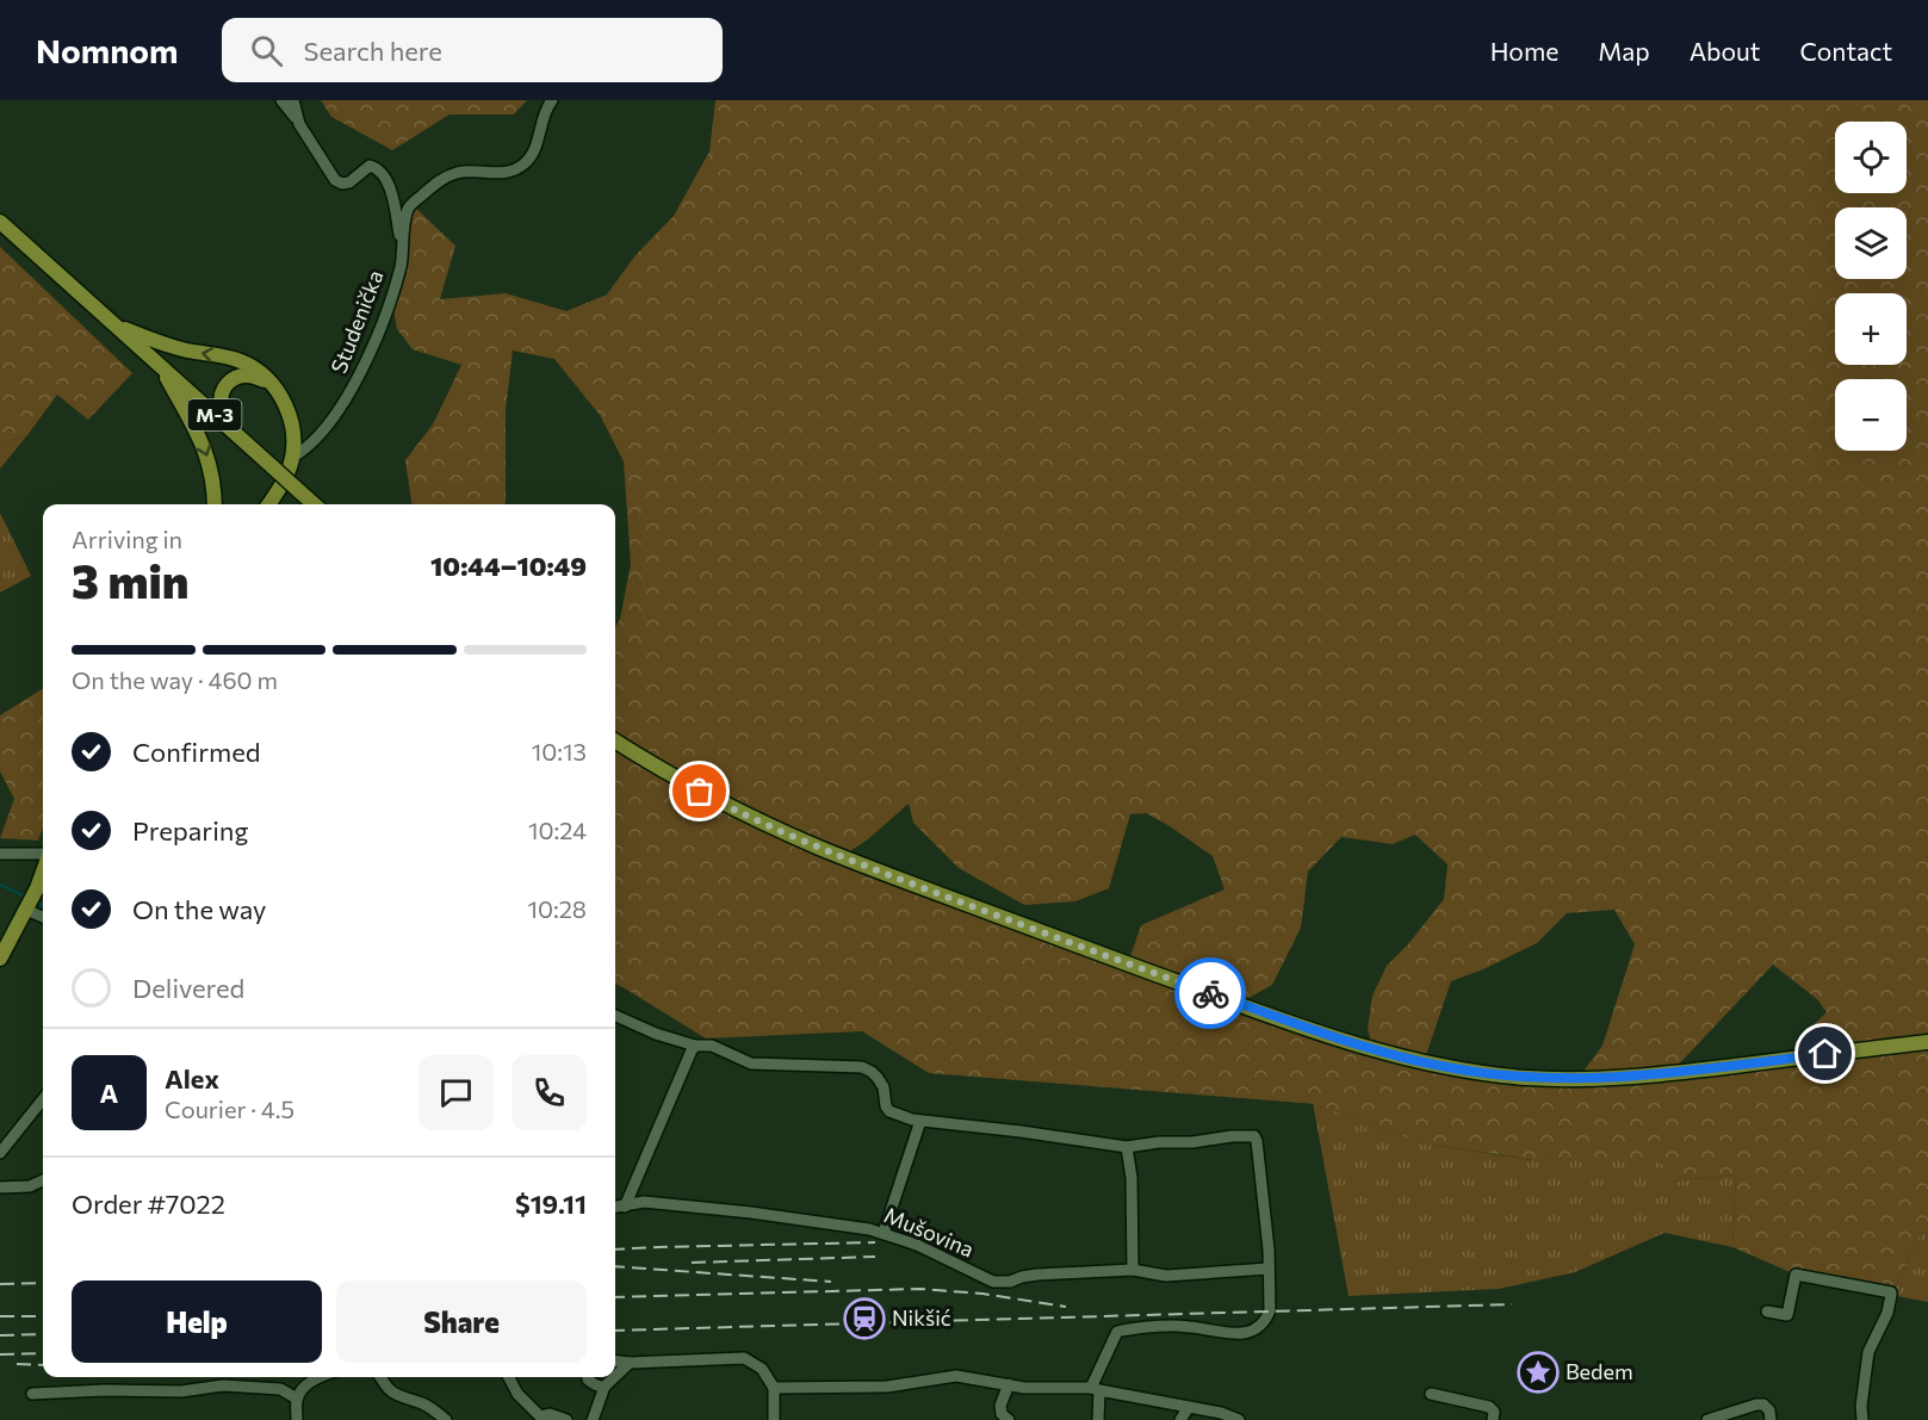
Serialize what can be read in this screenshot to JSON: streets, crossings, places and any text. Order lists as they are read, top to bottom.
{
  "streets": {
    "main road": ["M-3"],
    "street": ["Studenička", "Mušovina"]
  },
  "places": {
    "station": ["Nikšić"],
    "place": ["Bedem"]
  },
  "page": {
    "header": "Nomnom",
    "search": "Search here",
    "nav": [
      "Home",
      "Map",
      "About",
      "Contact"
    ],
    "map_buttons": ["+", "−"],
    "heading": ["3 min", "Arriving in", "10:44–10:49"],
    "panel": [
      "Alex",
      "Courier · 4.5",
      "Order #7022",
      "$19.11"
    ],
    "bar": "On the way · 460 m",
    "list": [
      ["Confirmed", "10:13"],
      ["Preparing", "10:24"],
      ["On the way", "10:28"],
      "Delivered"
    ],
    "round": "A",
    "buttons": ["Help", "Share"]
  }
}
